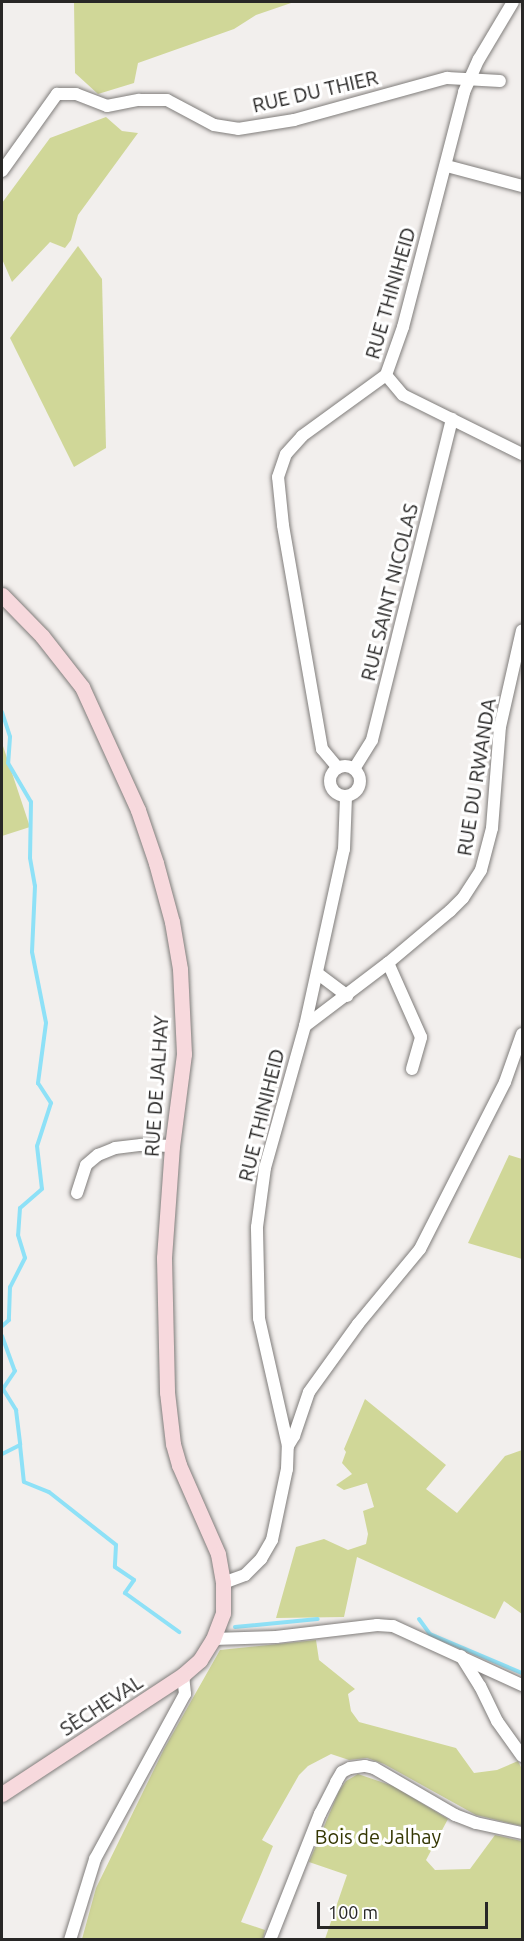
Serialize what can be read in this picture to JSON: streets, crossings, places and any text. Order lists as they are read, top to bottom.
{
  "streets": {
    "main road": ["RUE DE JALHAY", "SÈCHEVAL"],
    "street": [
      "RUE DU THIER",
      "RUE THINIHEID",
      "RUE SAINT NICOLAS",
      "RUE DU RWANDA"
    ]
  },
  "crossings": [
    ["RUE DU THIER", "RUE THINIHEID"],
    ["RUE THINIHEID", "RUE SAINT NICOLAS"],
    ["RUE THINIHEID", "RUE DU RWANDA"],
    ["RUE DE JALHAY", "SÈCHEVAL"]
  ],
  "parks": ["Bois de Jalhay"],
  "scale_bar": "100 m"
}
